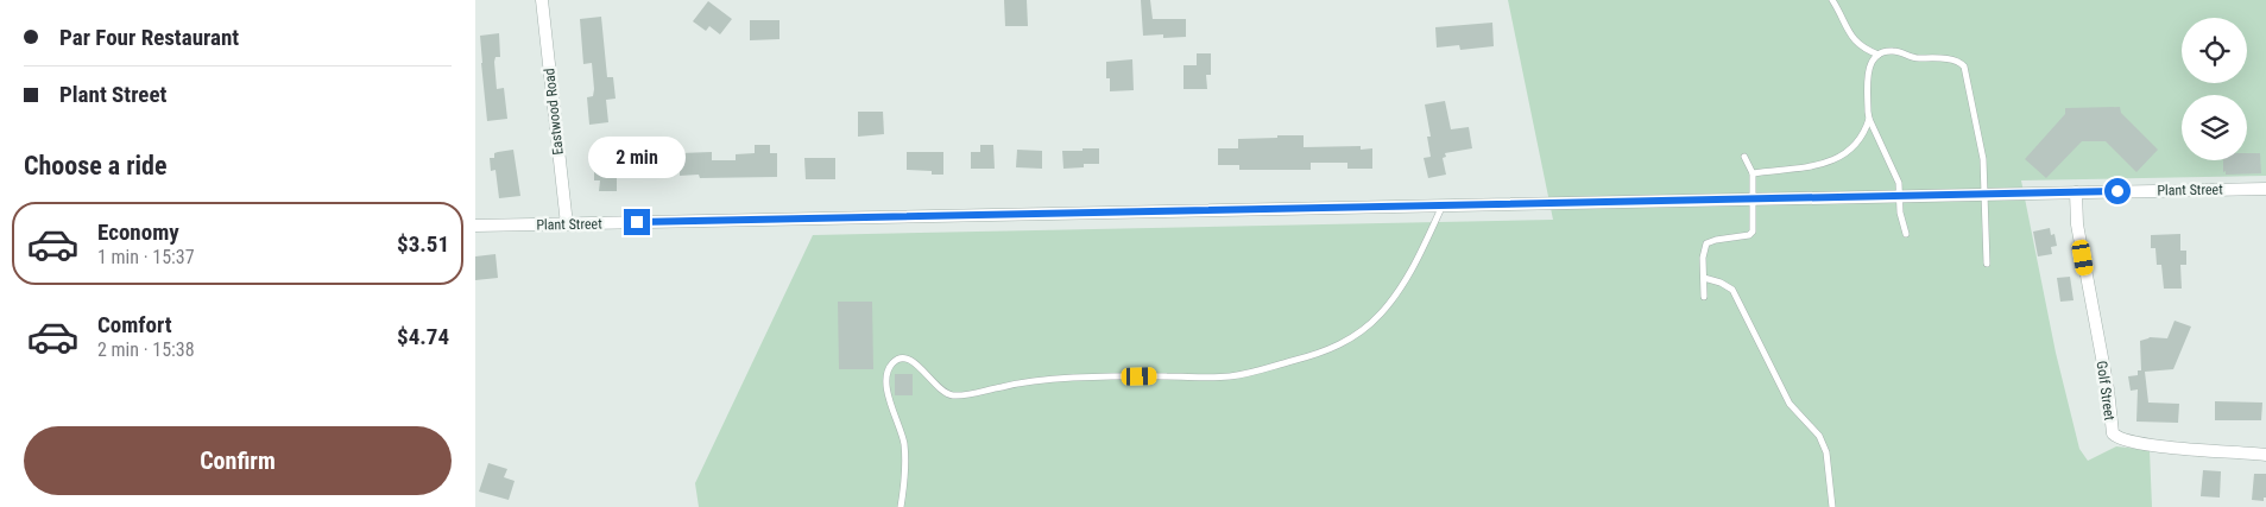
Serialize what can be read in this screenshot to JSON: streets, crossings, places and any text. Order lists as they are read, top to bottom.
{
  "streets": {
    "street": ["Eastwood Road", "Plant Street", "Golf Street"]
  },
  "crossings": [
    ["Eastwood Road", "Plant Street"],
    ["Plant Street", "Golf Street"]
  ],
  "page": {
    "banner": ["Par Four Restaurant", "Plant Street"],
    "heading": "Choose a ride",
    "bubble": "2 min",
    "list": [
      {
        "name": "Economy",
        "note": "1 min · 15:37",
        "value": "$3.51"
      },
      {
        "name": "Comfort",
        "note": "2 min · 15:38",
        "value": "$4.74"
      }
    ],
    "buttons": "Confirm"
  }
}
